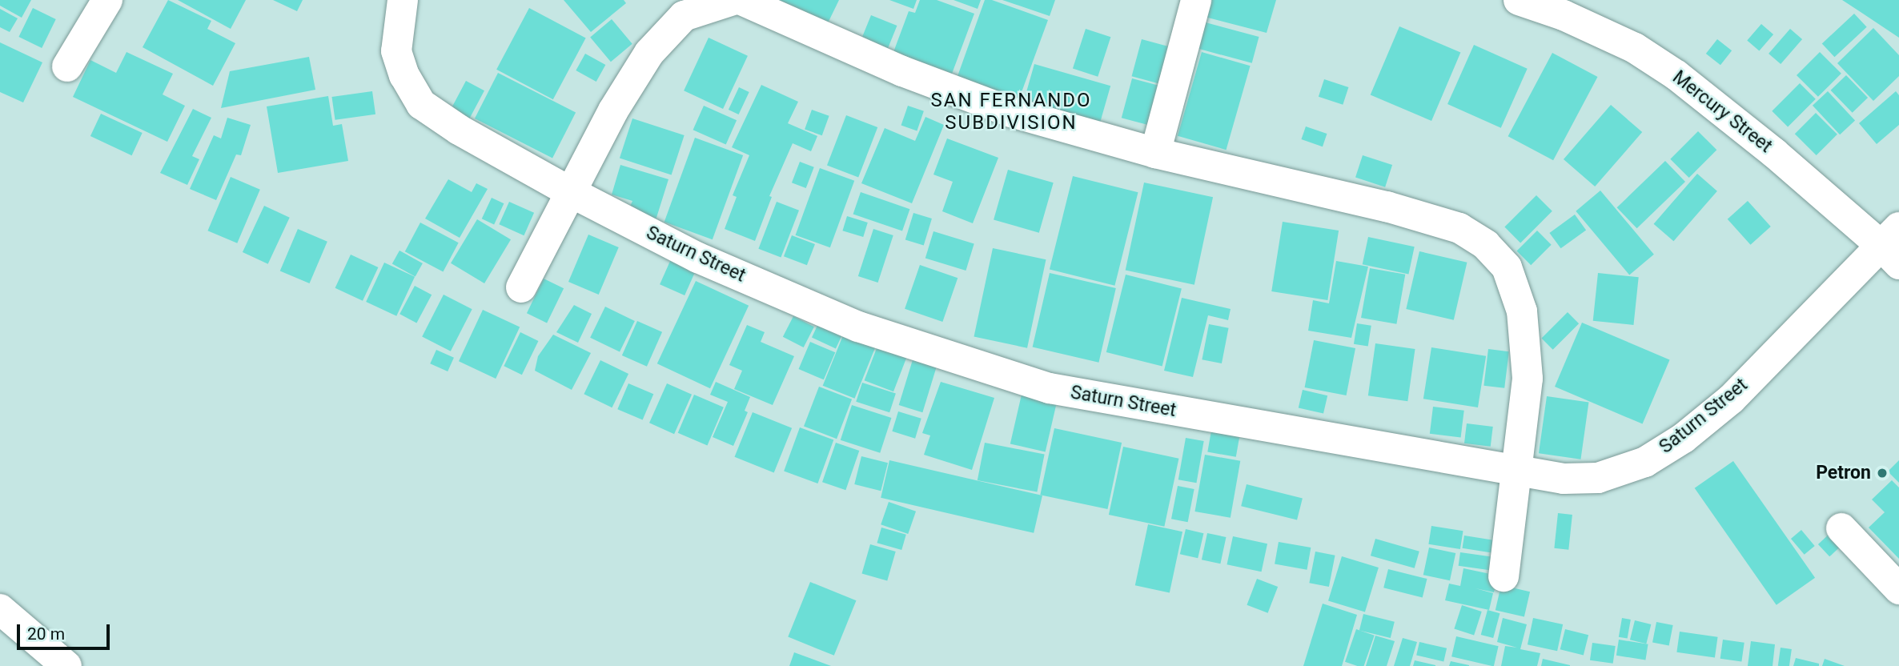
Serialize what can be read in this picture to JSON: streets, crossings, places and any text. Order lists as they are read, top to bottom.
{
  "streets": {
    "street": ["Mercury Street", "Saturn Street"]
  },
  "crossings": [
    ["Mercury Street", "Saturn Street"]
  ],
  "districts": ["SAN FERNANDO SUBDIVISION"],
  "places": ["Petron"],
  "scale_bar": "20 m"
}
